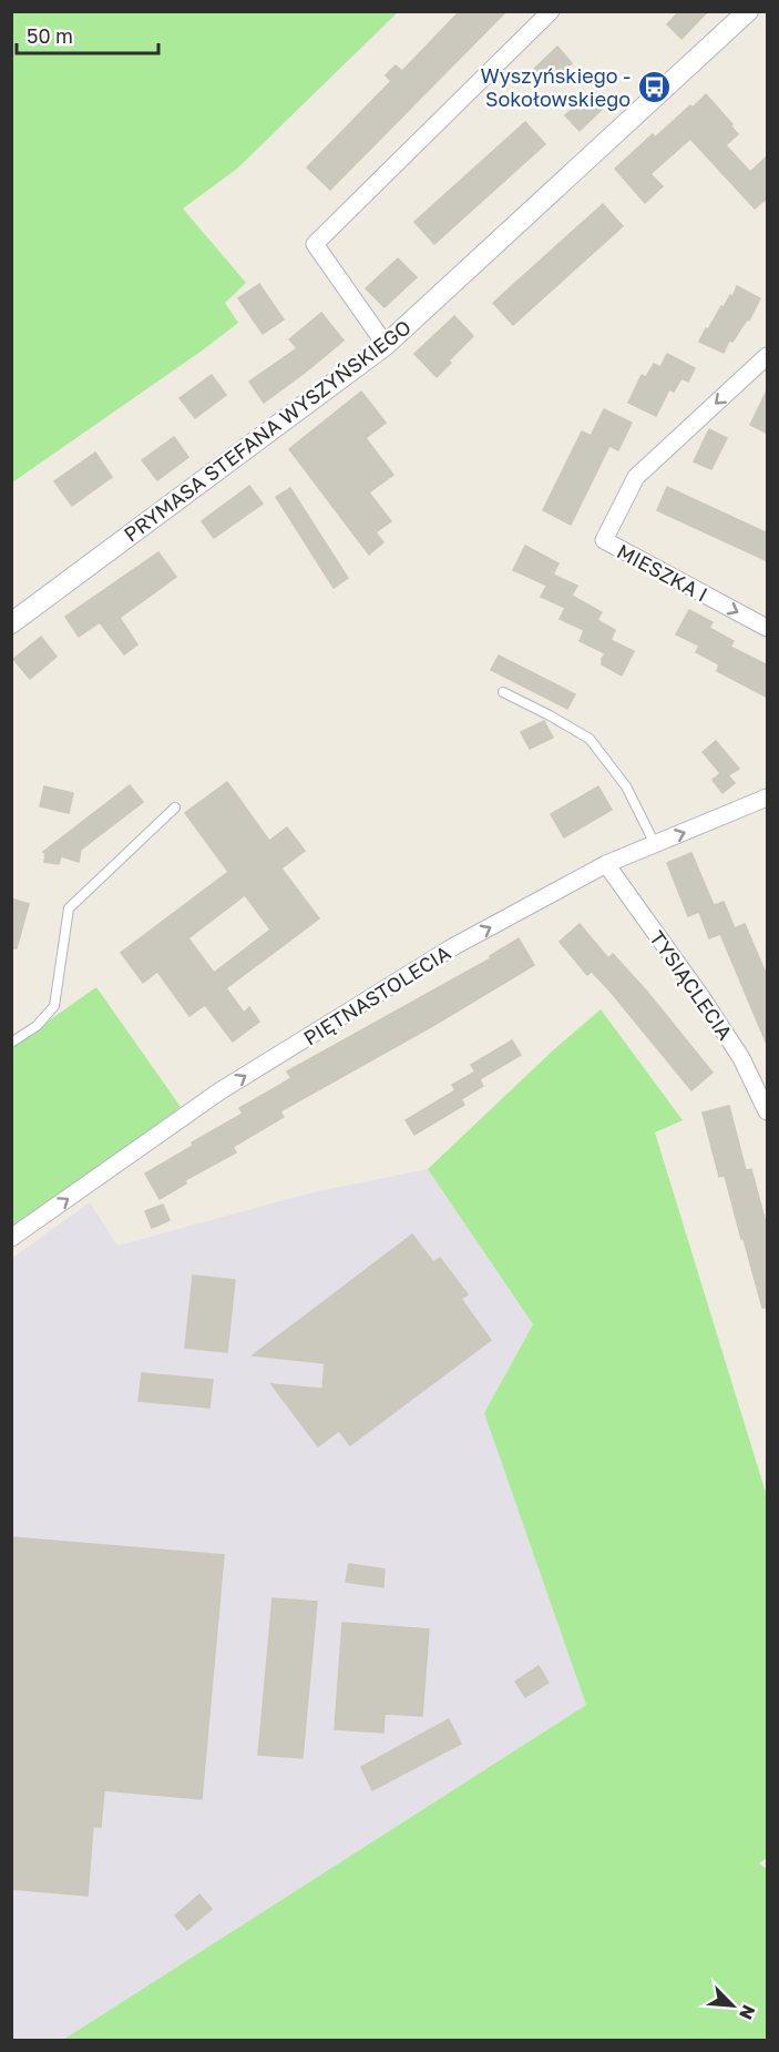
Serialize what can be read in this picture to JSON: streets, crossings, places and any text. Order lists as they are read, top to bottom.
{
  "streets": {
    "street": [
      "PRYMASA STEFANA WYSZYŃSKIEGO",
      "MIESZKA I",
      "TYSIĄCLECIA",
      "PIĘTNASTOLECIA"
    ]
  },
  "crossings": [
    ["TYSIĄCLECIA", "PIĘTNASTOLECIA"]
  ],
  "one_way": ["PIĘTNASTOLECIA"],
  "places": {
    "bus stop": ["Wyszyńskiego - Sokołowskiego"]
  },
  "scale_bar": "50 m",
  "north": "bottom right"
}
